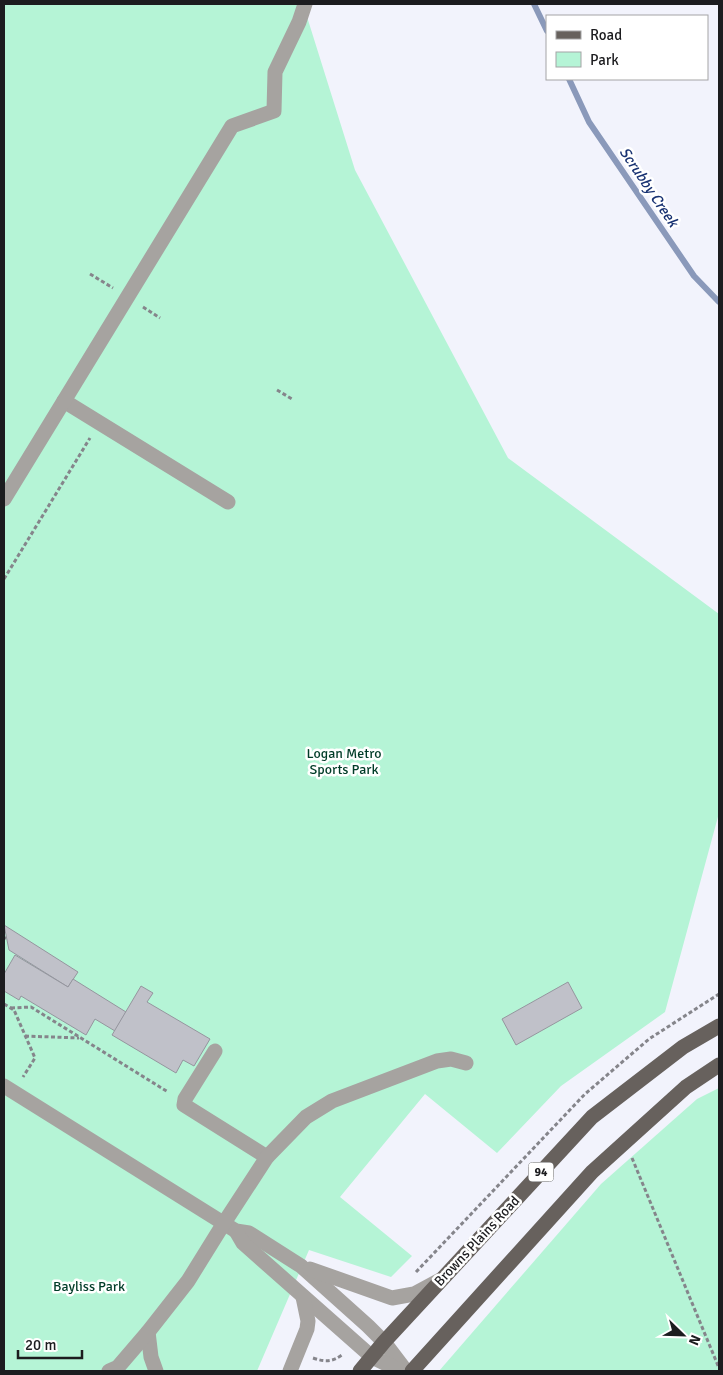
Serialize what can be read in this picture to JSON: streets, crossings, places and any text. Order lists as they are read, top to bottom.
{
  "streets": {
    "main road": ["94", "Browns Plains Road"]
  },
  "water": ["Scrubby Creek"],
  "parks": ["Logan Metro Sports Park", "Bayliss Park"],
  "legend": ["Road", "Park"],
  "scale_bar": "20 m",
  "north": "bottom right"
}
